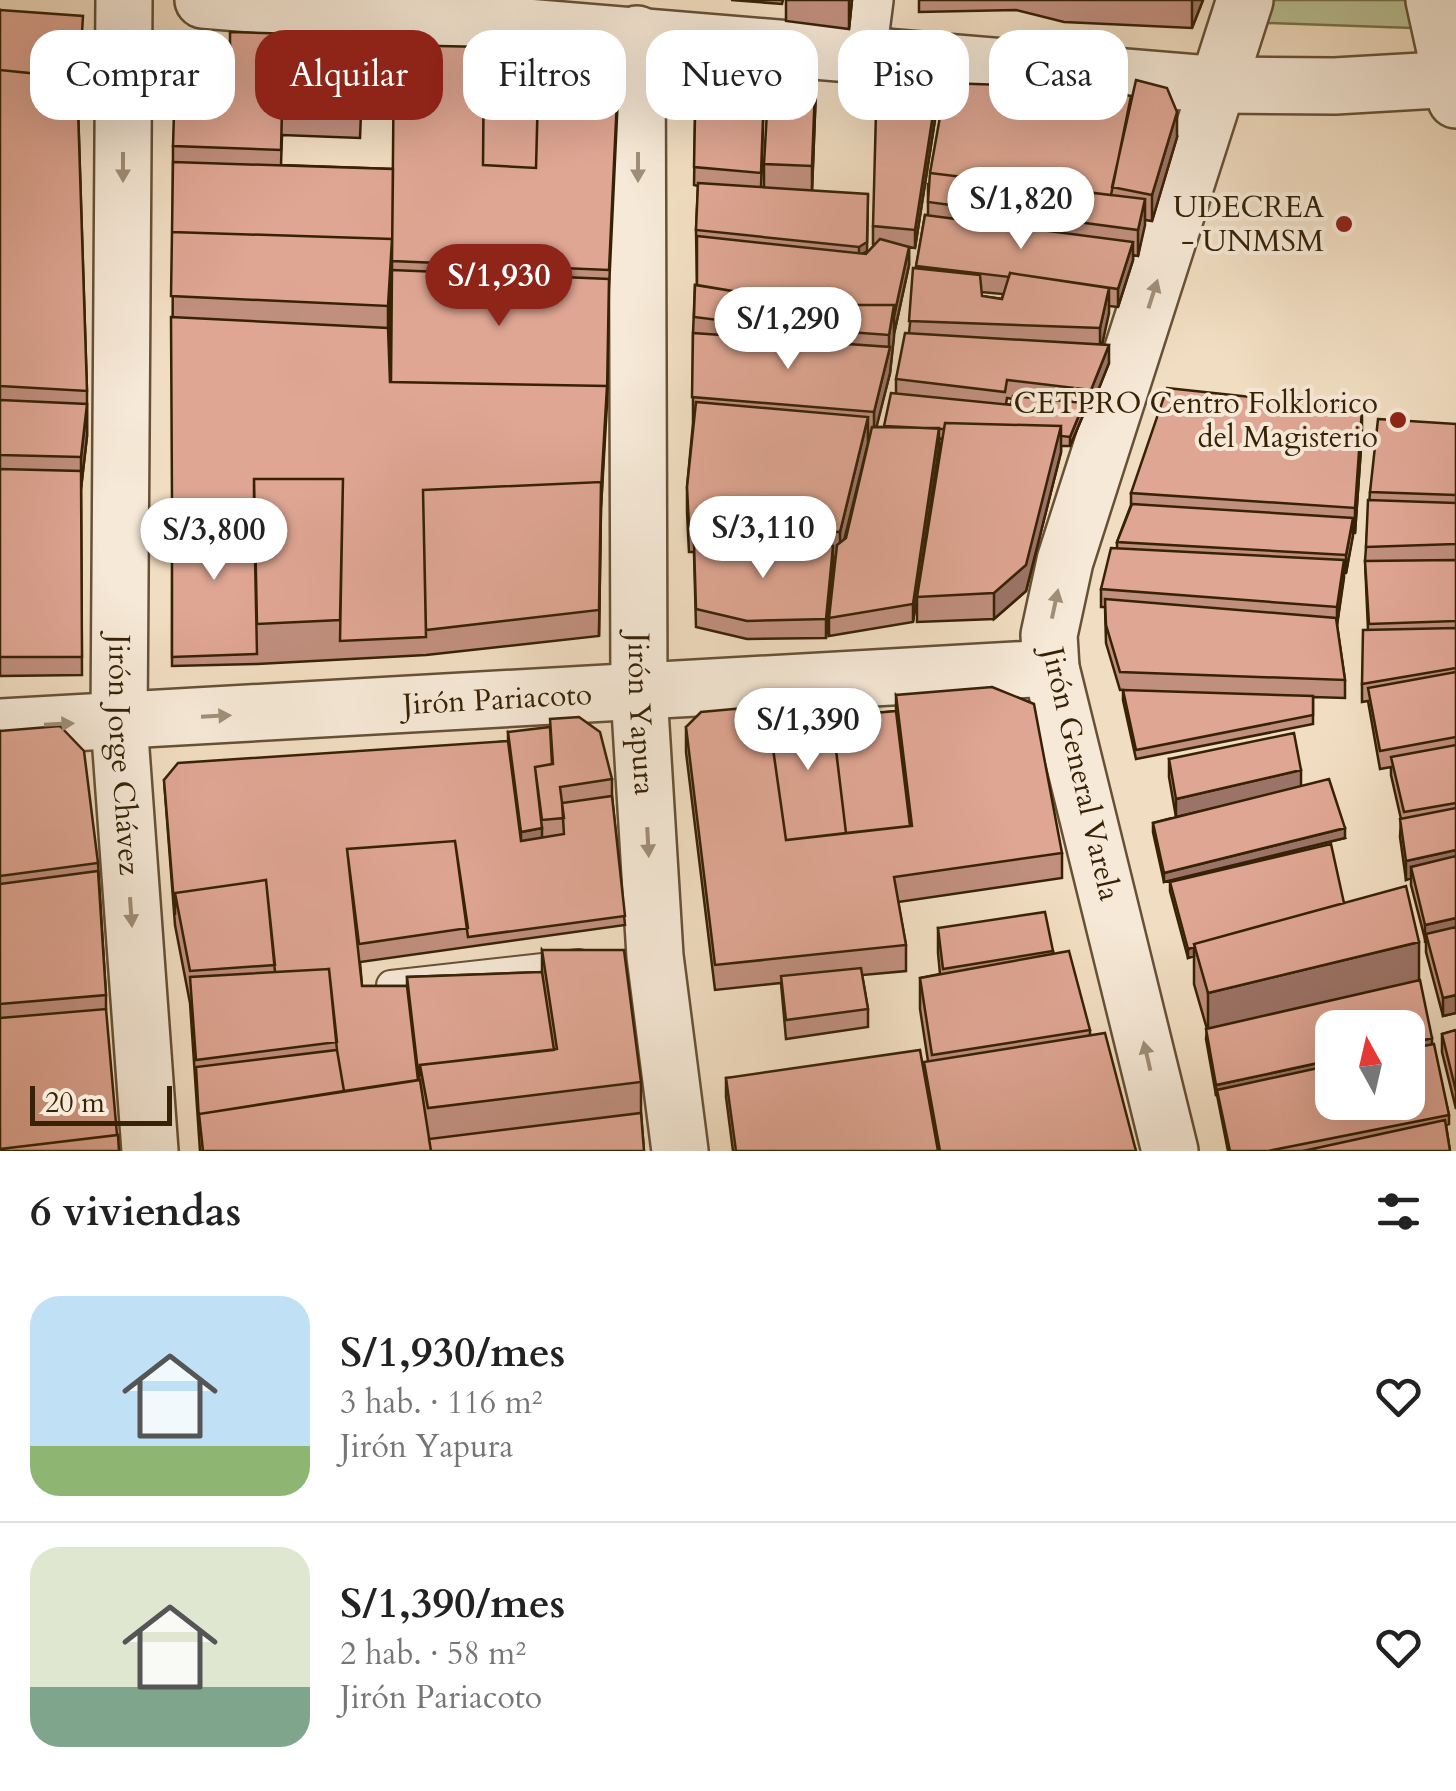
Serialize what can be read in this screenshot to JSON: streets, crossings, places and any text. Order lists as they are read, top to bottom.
{
  "streets": {
    "street": [
      "Jirón Pariacoto",
      "Jirón Yapura",
      "Jirón Jorge Chávez",
      "Jirón General Varela"
    ]
  },
  "crossings": [
    ["Jirón Pariacoto", "Jirón Yapura"],
    ["Jirón Pariacoto", "Jirón Jorge Chávez"],
    ["Jirón Pariacoto", "Jirón General Varela"]
  ],
  "one_way": [
    "Jirón Pariacoto",
    "Jirón Yapura",
    "Jirón Jorge Chávez",
    "Jirón General Varela"
  ],
  "places": ["UDECREA - UNMSM", "CETPRO Centro Folklorico del Magisterio"],
  "scale_bar": "20 m",
  "north": "top",
  "page": {
    "chip": [
      "Comprar",
      "Alquilar",
      "Filtros",
      "Nuevo",
      "Piso",
      "Casa"
    ],
    "price": [
      "S/1,820",
      "S/1,930",
      "S/1,290",
      "S/3,110",
      "S/3,800",
      "S/1,390"
    ],
    "scale": "20 m",
    "heading": "6 viviendas",
    "list": [
      {
        "name": "S/1,930/mes",
        "note": "3 hab. · 116 m² · Jirón Yapura"
      },
      {
        "name": "S/1,390/mes",
        "note": "2 hab. · 58 m² · Jirón Pariacoto"
      }
    ]
  }
}
